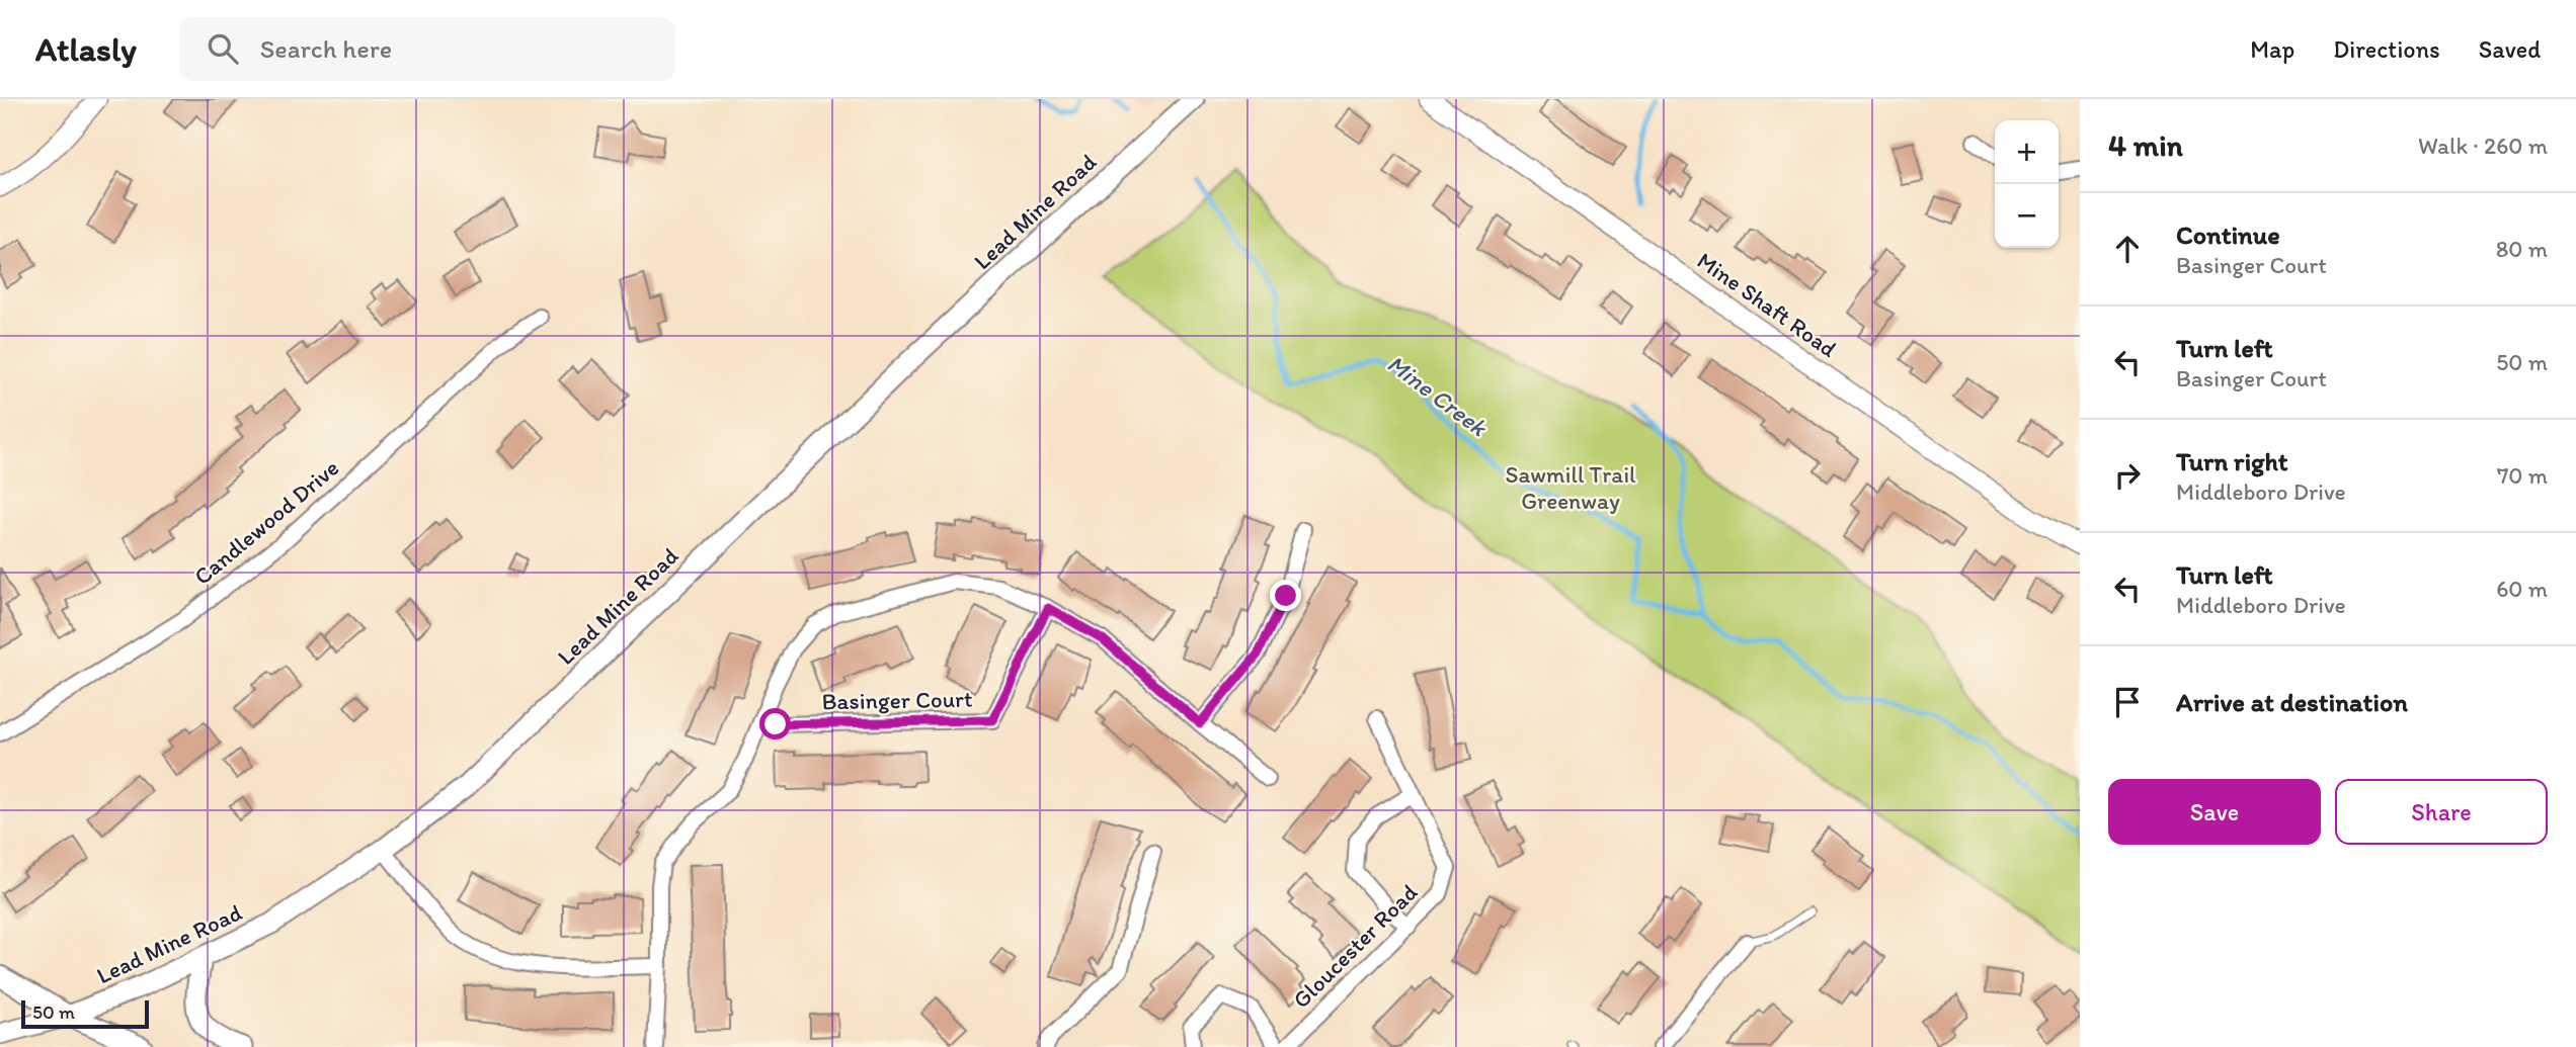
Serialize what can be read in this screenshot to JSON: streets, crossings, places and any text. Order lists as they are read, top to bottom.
{
  "streets": {
    "main road": ["Lead Mine Road"],
    "street": [
      "Mine Shaft Road",
      "Candlewood Drive",
      "Basinger Court",
      "Gloucester Road"
    ]
  },
  "water": ["Mine Creek"],
  "parks": ["Sawmill Trail Greenway"],
  "scale_bar": "50 m",
  "page": {
    "header": "Atlasly",
    "search": "Search here",
    "nav": ["Map", "Directions", "Saved"],
    "heading": ["4 min", "Walk · 260 m"],
    "map_buttons": ["+", "−"],
    "list": [
      ["Continue", "Basinger Court", "80 m"],
      ["Turn left", "Basinger Court", "50 m"],
      ["Turn right", "Middleboro Drive", "70 m"],
      ["Turn left", "Middleboro Drive", "60 m"],
      "Arrive at destination"
    ],
    "buttons": ["Save", "Share"],
    "scale": "50 m"
  }
}
